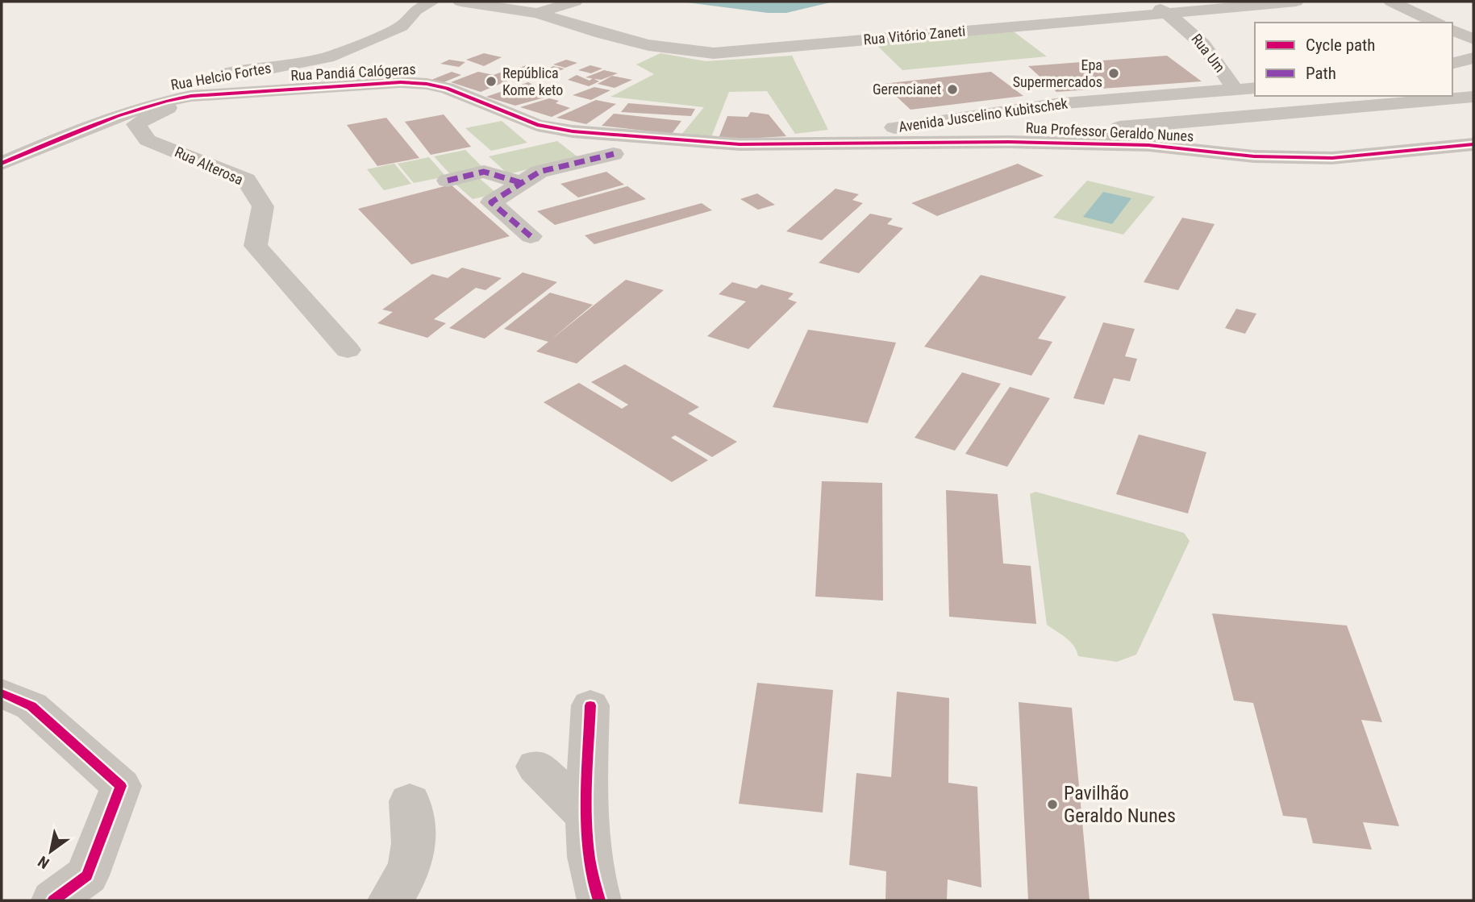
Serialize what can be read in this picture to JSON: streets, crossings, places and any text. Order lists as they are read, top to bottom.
{
  "streets": {
    "street": [
      "Rua Vitório Zaneti",
      "Rua Um",
      "Rua Pandiá Calógeras",
      "Rua Helcio Fortes",
      "Avenida Juscelino Kubitschek",
      "Rua Professor Geraldo Nunes",
      "Rua Alterosa"
    ]
  },
  "crossings": [
    ["Rua Vitório Zaneti", "Rua Um"],
    ["Rua Um", "Avenida Juscelino Kubitschek"],
    ["Rua Pandiá Calógeras", "Rua Helcio Fortes"],
    ["Rua Pandiá Calógeras", "Avenida Juscelino Kubitschek"],
    ["Rua Pandiá Calógeras", "Rua Professor Geraldo Nunes"],
    ["Rua Pandiá Calógeras", "Rua Alterosa"],
    ["Avenida Juscelino Kubitschek", "Rua Professor Geraldo Nunes"]
  ],
  "places": [
    "Epa Supermercados",
    "República Kome keto",
    "Gerencianet",
    "Pavilhão Geraldo Nunes"
  ],
  "legend": ["Cycle path", "Path"],
  "north": "bottom left"
}
